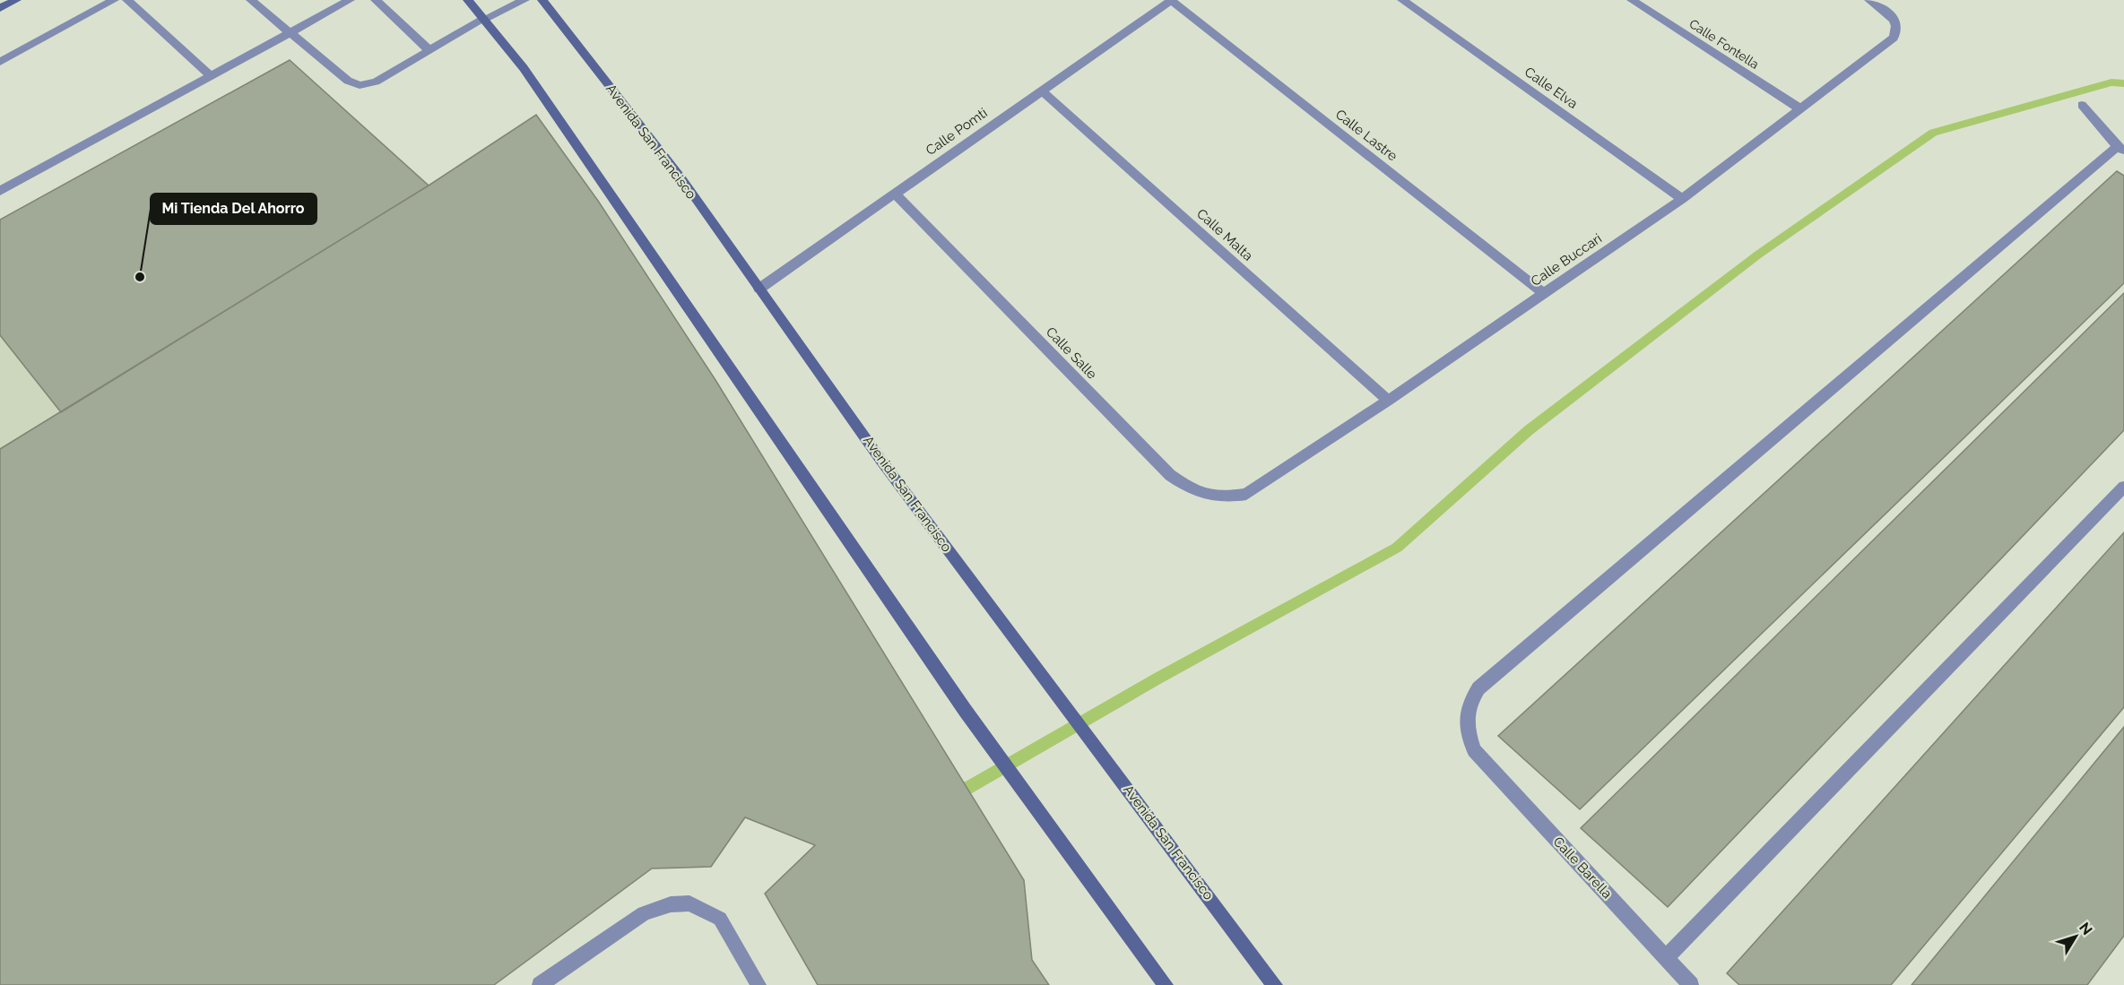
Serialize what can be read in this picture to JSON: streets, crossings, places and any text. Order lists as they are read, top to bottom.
{
  "streets": {
    "street": [
      "Calle Fontella",
      "Calle Elva",
      "Calle Pomti",
      "Calle Lastre",
      "Avenida San Francisco",
      "Calle Malta",
      "Calle Buccari",
      "Calle Salle",
      "Calle Barella"
    ]
  },
  "crossings": [
    ["Calle Fontella", "Calle Buccari"],
    ["Calle Elva", "Calle Buccari"],
    ["Calle Pomti", "Calle Lastre"],
    ["Calle Pomti", "Avenida San Francisco"],
    ["Calle Pomti", "Calle Malta"],
    ["Calle Pomti", "Calle Salle"],
    ["Calle Lastre", "Calle Buccari"],
    ["Calle Malta", "Calle Buccari"],
    ["Calle Buccari", "Calle Salle"]
  ],
  "places": ["Mi Tienda Del Ahorro"],
  "north": "top right"
}
